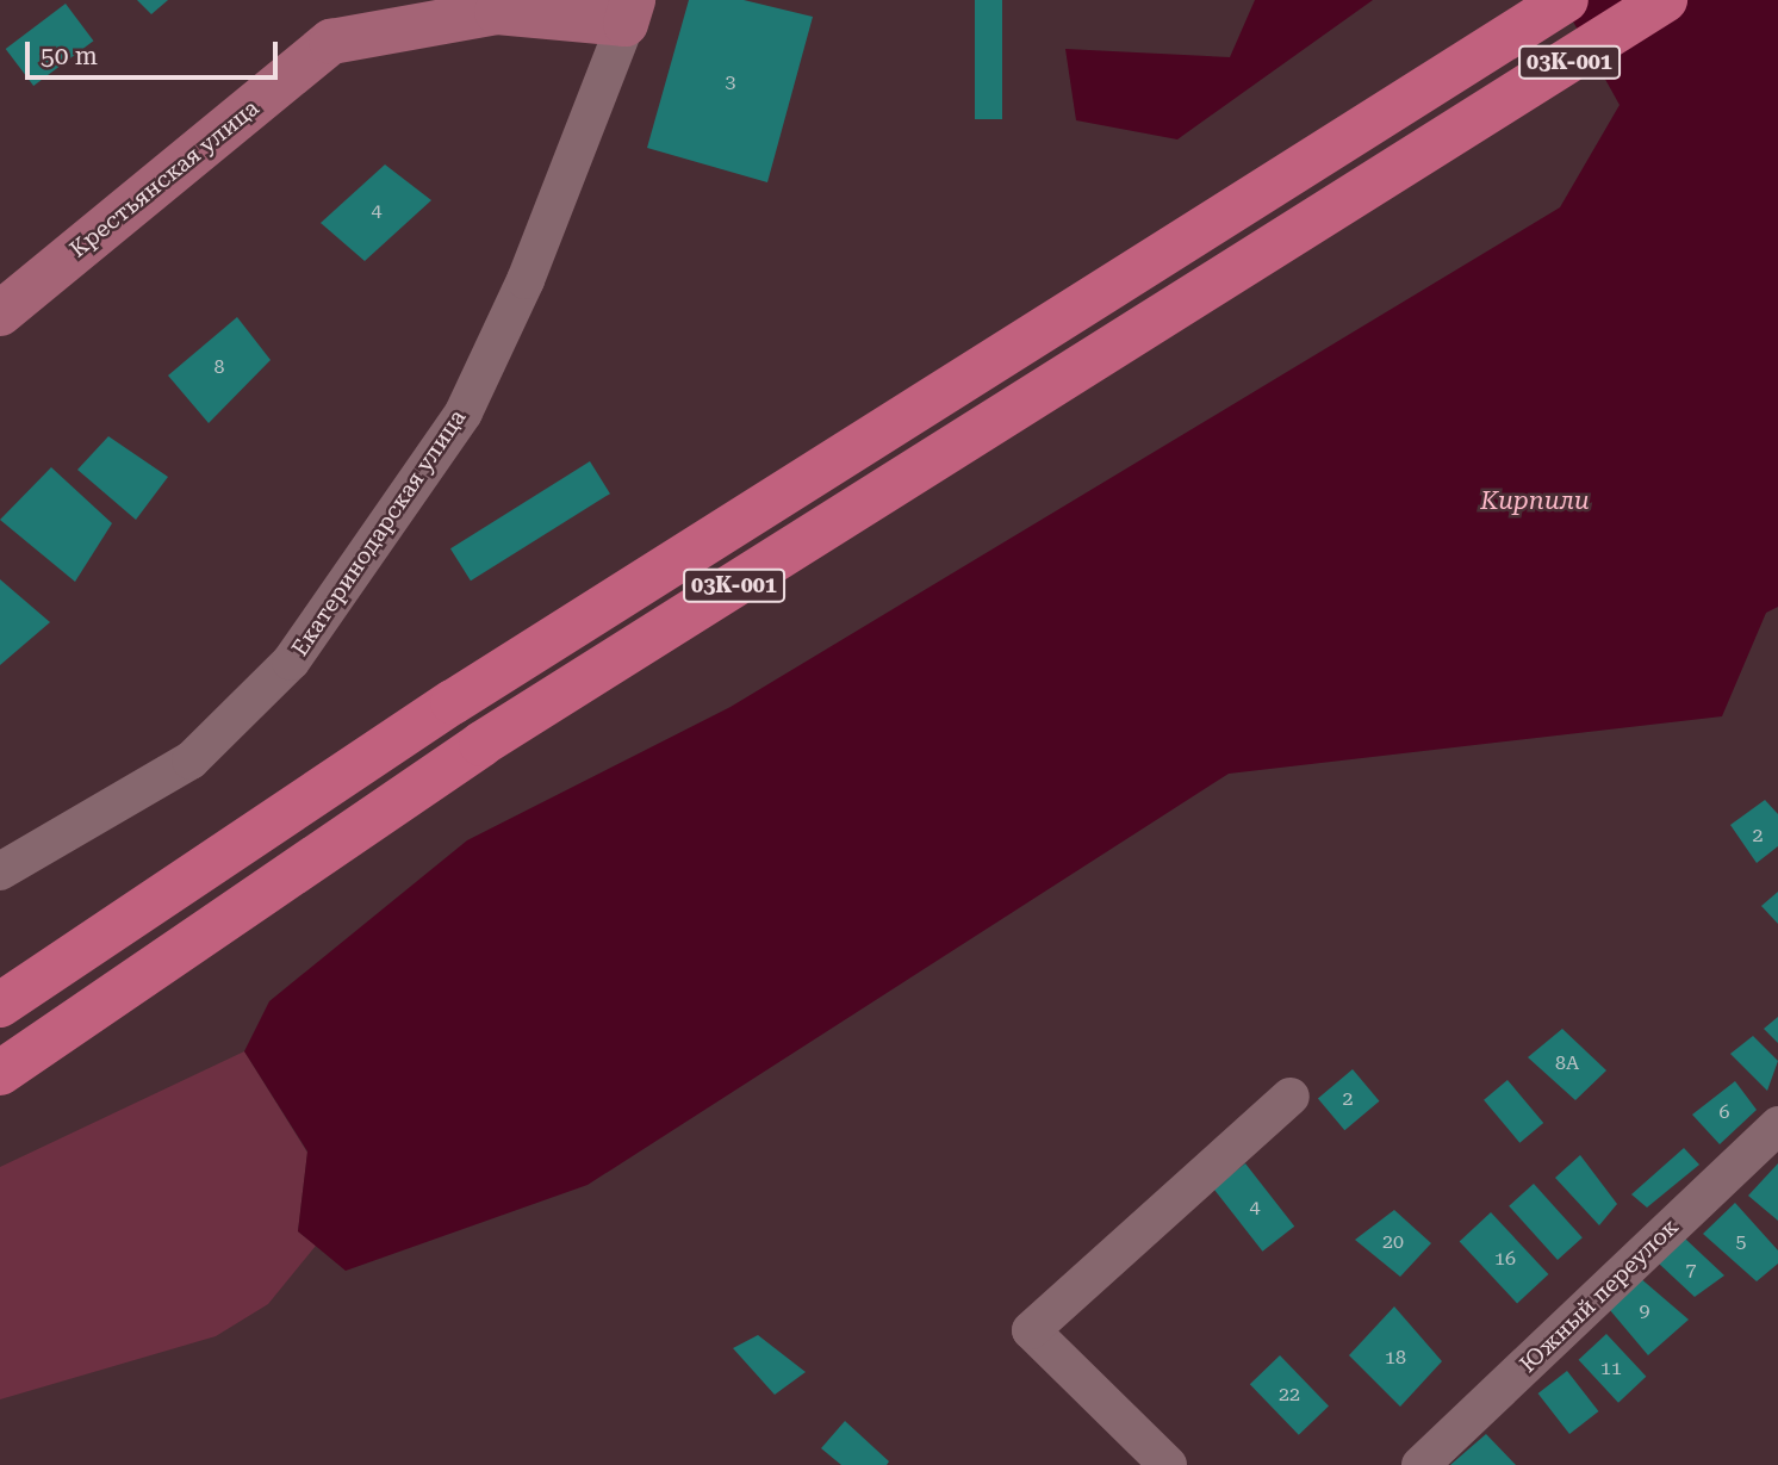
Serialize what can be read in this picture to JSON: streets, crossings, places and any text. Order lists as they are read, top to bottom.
{
  "streets": {
    "main road": ["03К-001", "Крестьянская улица"],
    "street": ["Екатеринодарская улица", "Южный переулок"]
  },
  "crossings": [
    ["Крестьянская улица", "Екатеринодарская улица"]
  ],
  "water": ["Кирпили"],
  "house_numbers": [
    "3",
    "4",
    "8",
    "2",
    "8А",
    "2",
    "6",
    "4",
    "20",
    "5",
    "16",
    "7",
    "9",
    "18",
    "11",
    "22"
  ],
  "scale_bar": "50 m"
}
